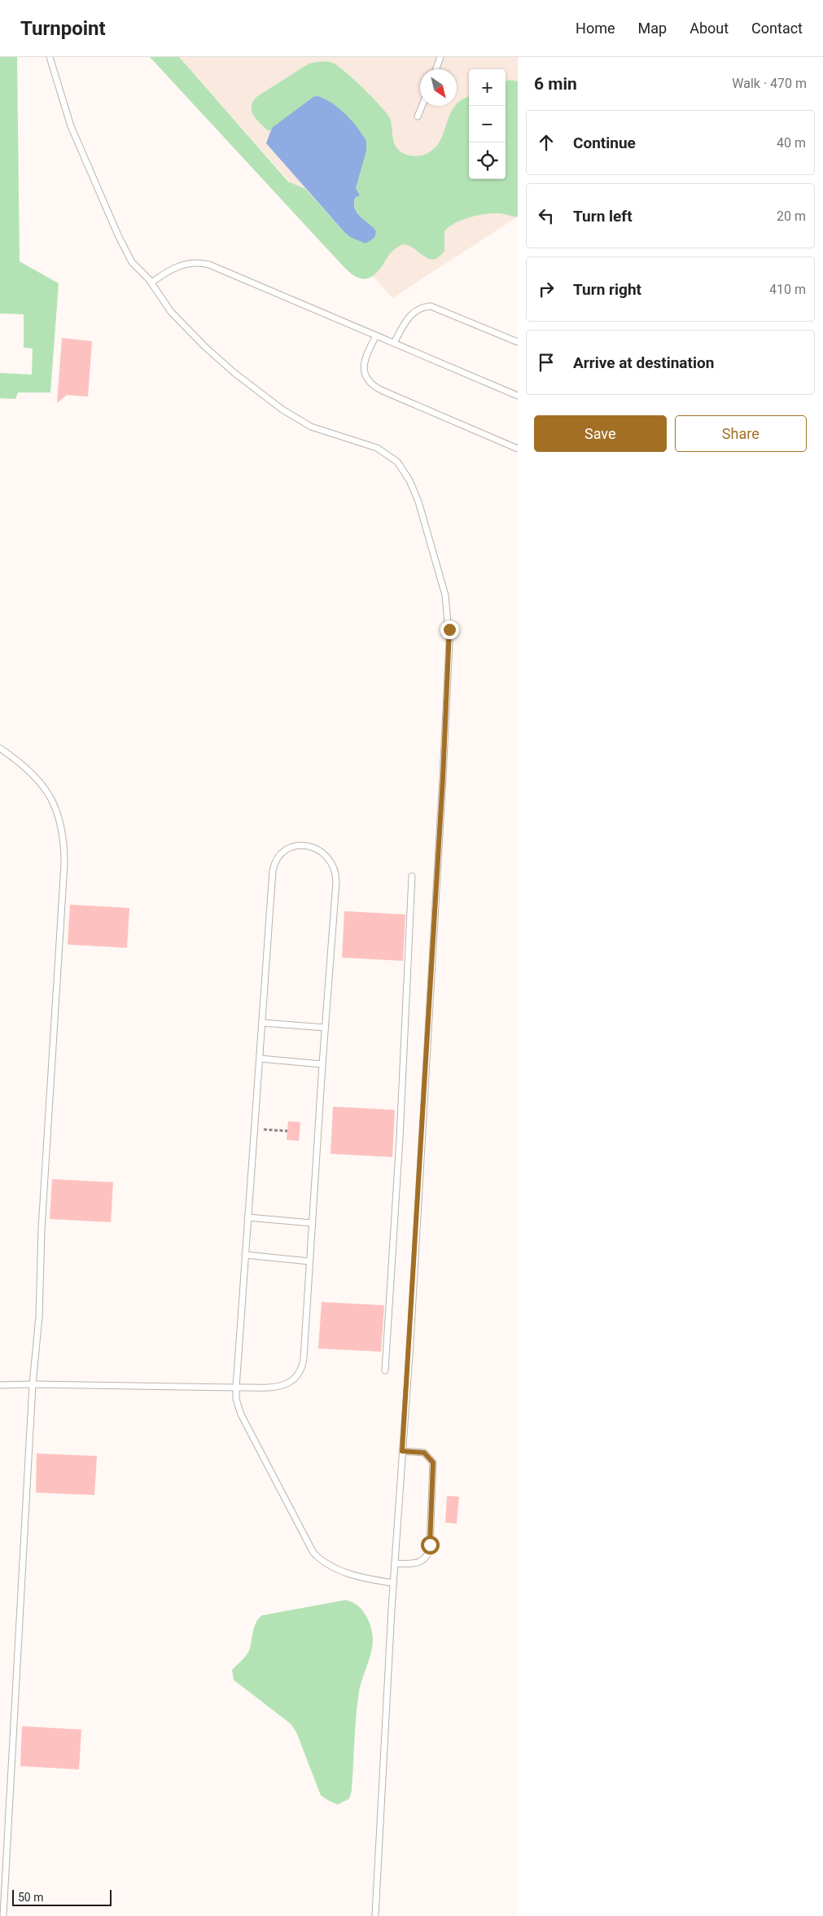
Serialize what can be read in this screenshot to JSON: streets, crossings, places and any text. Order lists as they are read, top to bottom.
{
  "scale_bar": "50 m",
  "north": "bottom right",
  "page": {
    "header": "Turnpoint",
    "nav": [
      "Home",
      "Map",
      "About",
      "Contact"
    ],
    "heading": ["6 min", "Walk · 470 m"],
    "map_buttons": ["+", "−"],
    "list": [
      ["Continue", "40 m"],
      ["Turn left", "20 m"],
      ["Turn right", "410 m"],
      "Arrive at destination"
    ],
    "buttons": ["Save", "Share"],
    "scale": "50 m"
  }
}
